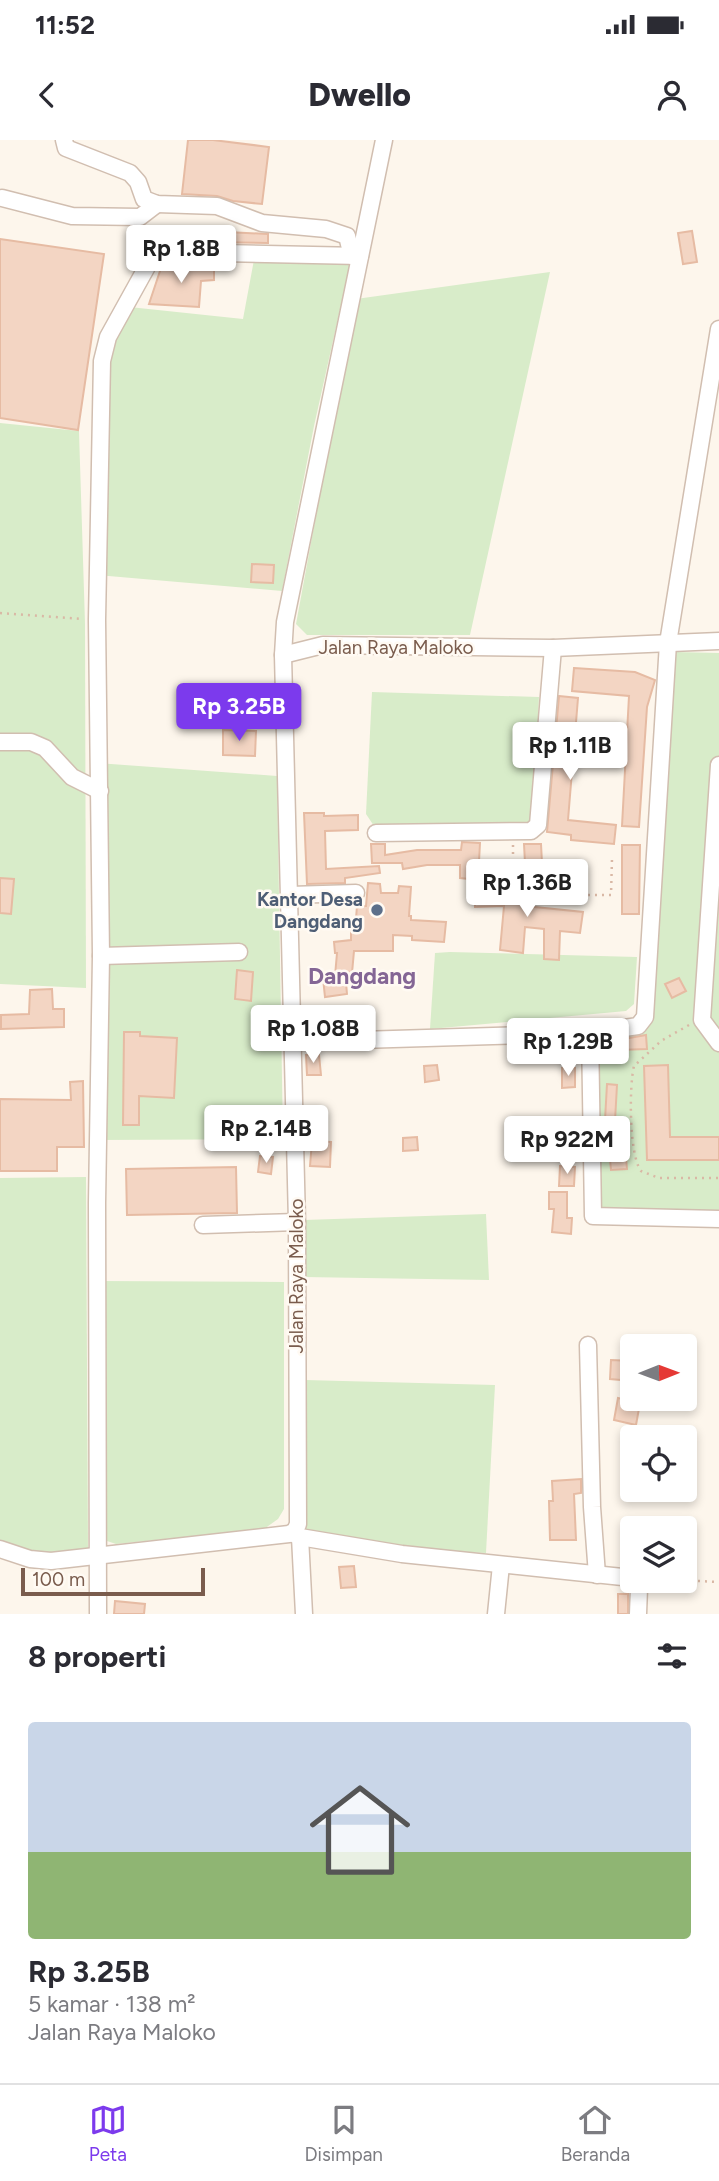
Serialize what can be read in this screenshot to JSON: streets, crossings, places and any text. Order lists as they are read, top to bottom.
{
  "streets": {
    "street": ["Jalan Raya Maloko"]
  },
  "districts": ["Dangdang"],
  "places": ["Kantor Desa Dangdang"],
  "scale_bar": "100 m",
  "north": "right",
  "page": {
    "status": "11:52",
    "header": "Dwello",
    "price": [
      "Rp 1.8B",
      "Rp 3.25B",
      "Rp 1.11B",
      "Rp 1.36B",
      "Rp 1.08B",
      "Rp 1.29B",
      "Rp 2.14B",
      "Rp 922M"
    ],
    "scale": "100 m",
    "heading": "8 properti",
    "list": [
      {
        "name": "Rp 3.25B",
        "note": "5 kamar · 138 m² · Jalan Raya Maloko"
      }
    ],
    "tabs": ["Peta", "Disimpan", "Beranda"]
  }
}
